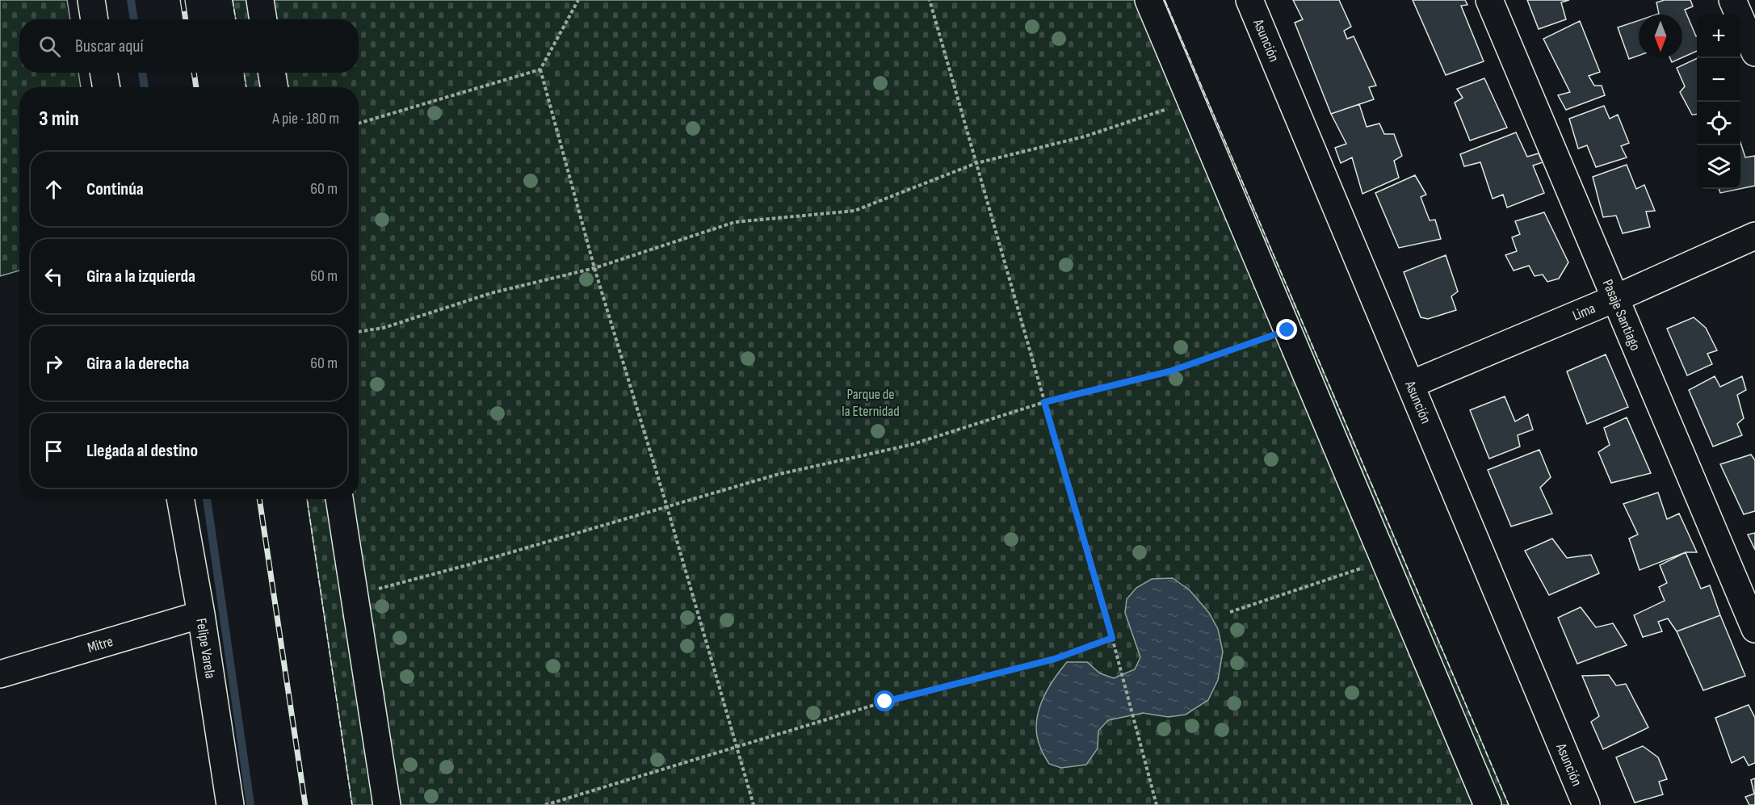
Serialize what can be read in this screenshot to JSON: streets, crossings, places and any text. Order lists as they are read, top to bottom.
{
  "streets": {
    "street": [
      "Asunción",
      "Lima",
      "Pasaje Santiago",
      "Mitre",
      "Felipe Varela"
    ]
  },
  "crossings": [
    ["Asunción", "Lima"],
    ["Lima", "Pasaje Santiago"],
    ["Mitre", "Felipe Varela"]
  ],
  "parks": ["Parque de la Eternidad"],
  "north": "bottom",
  "page": {
    "map_buttons": ["+", "−"],
    "search": "Buscar aquí",
    "heading": ["3 min", "A pie · 180 m"],
    "list": [
      ["Continúa", "60 m"],
      ["Gira a la izquierda", "60 m"],
      ["Gira a la derecha", "60 m"],
      "Llegada al destino"
    ]
  }
}
